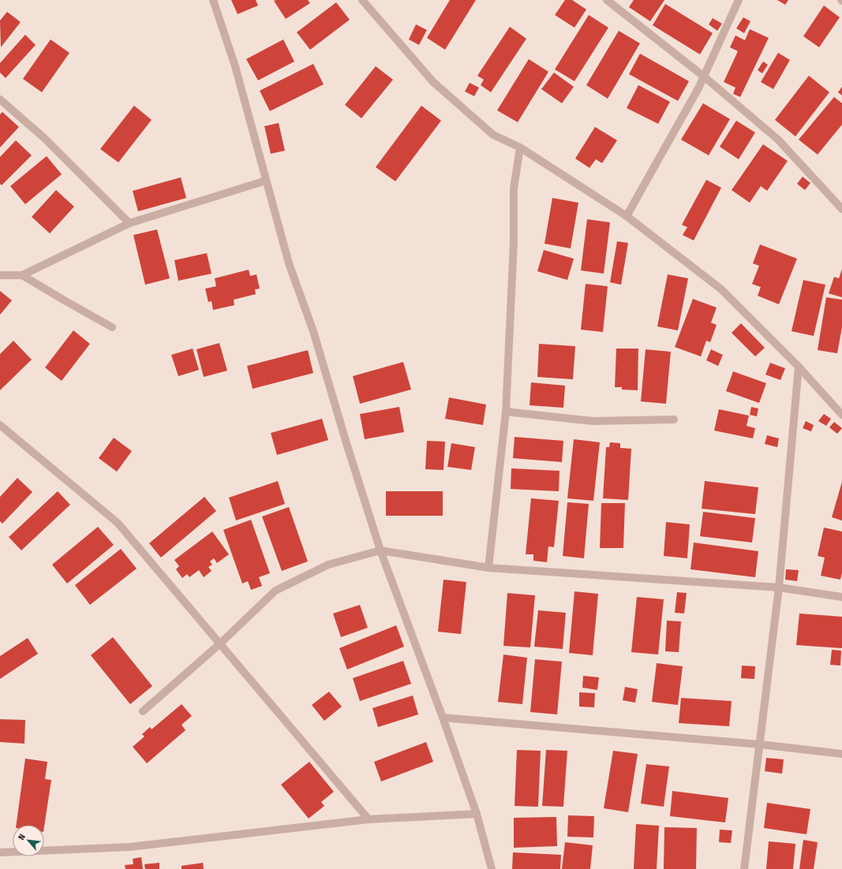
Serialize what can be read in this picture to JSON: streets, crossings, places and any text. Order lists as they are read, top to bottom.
{
  "north": "top left"
}
